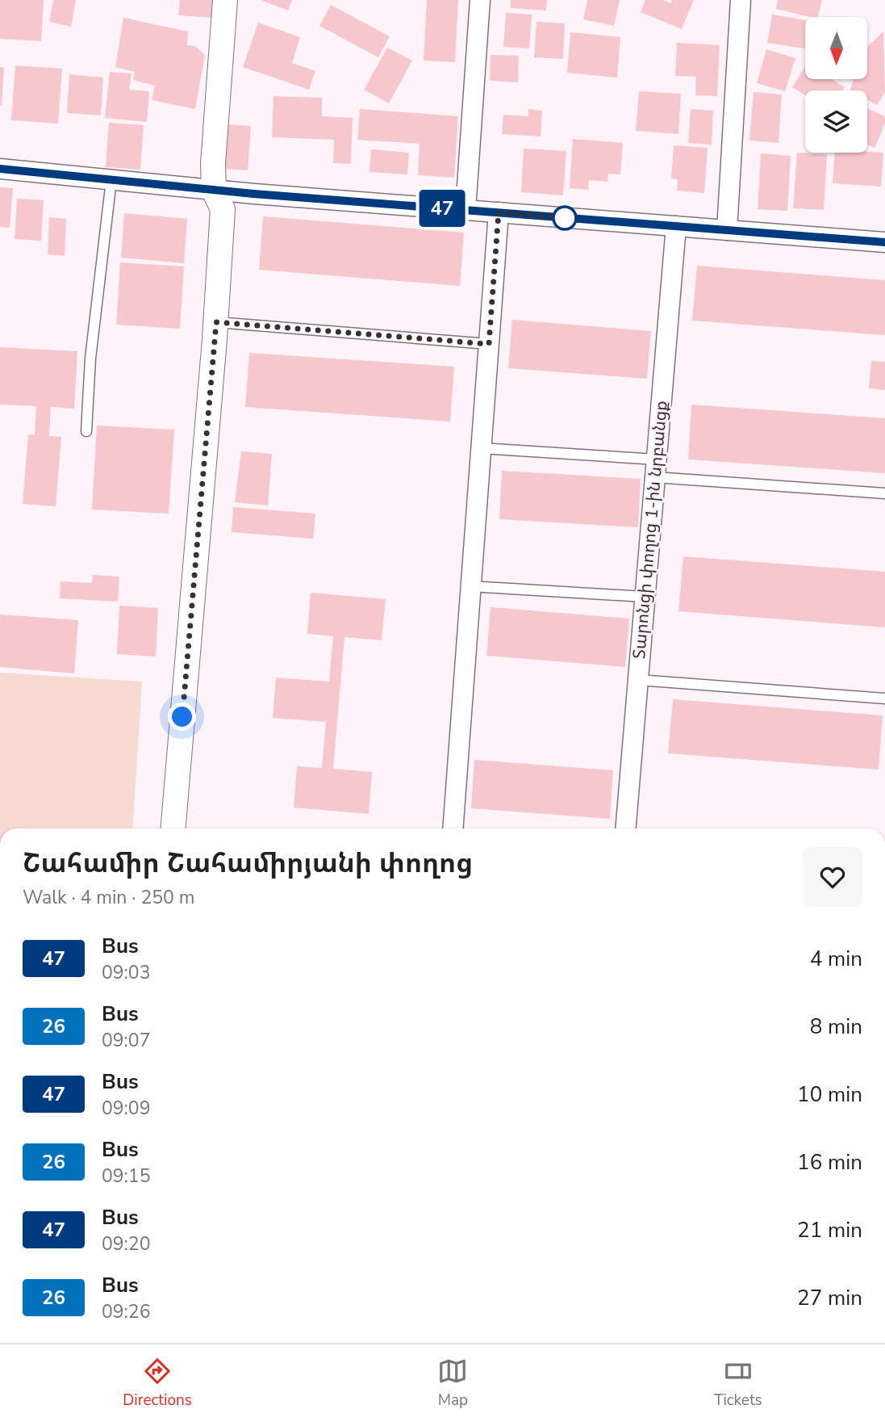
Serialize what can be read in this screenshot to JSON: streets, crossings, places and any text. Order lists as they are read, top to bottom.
{
  "streets": {
    "street": ["Տարոնցի փողոց 1-ին նրբանցք"]
  },
  "lines": ["bus line 47"],
  "north": "bottom",
  "page": {
    "on_map": "47",
    "heading": ["Շահամիր Շահամիրյանի փողոց", "Walk · 4 min · 250 m"],
    "list": [
      {
        "mark": "47",
        "name": "Bus",
        "note": "09:03",
        "value": "4 min"
      },
      {
        "mark": "26",
        "name": "Bus",
        "note": "09:07",
        "value": "8 min"
      },
      {
        "mark": "47",
        "name": "Bus",
        "note": "09:09",
        "value": "10 min"
      },
      {
        "mark": "26",
        "name": "Bus",
        "note": "09:15",
        "value": "16 min"
      },
      {
        "mark": "47",
        "name": "Bus",
        "note": "09:20",
        "value": "21 min"
      },
      {
        "mark": "26",
        "name": "Bus",
        "note": "09:26",
        "value": "27 min"
      }
    ],
    "tabs": ["Directions", "Map", "Tickets"]
  }
}
